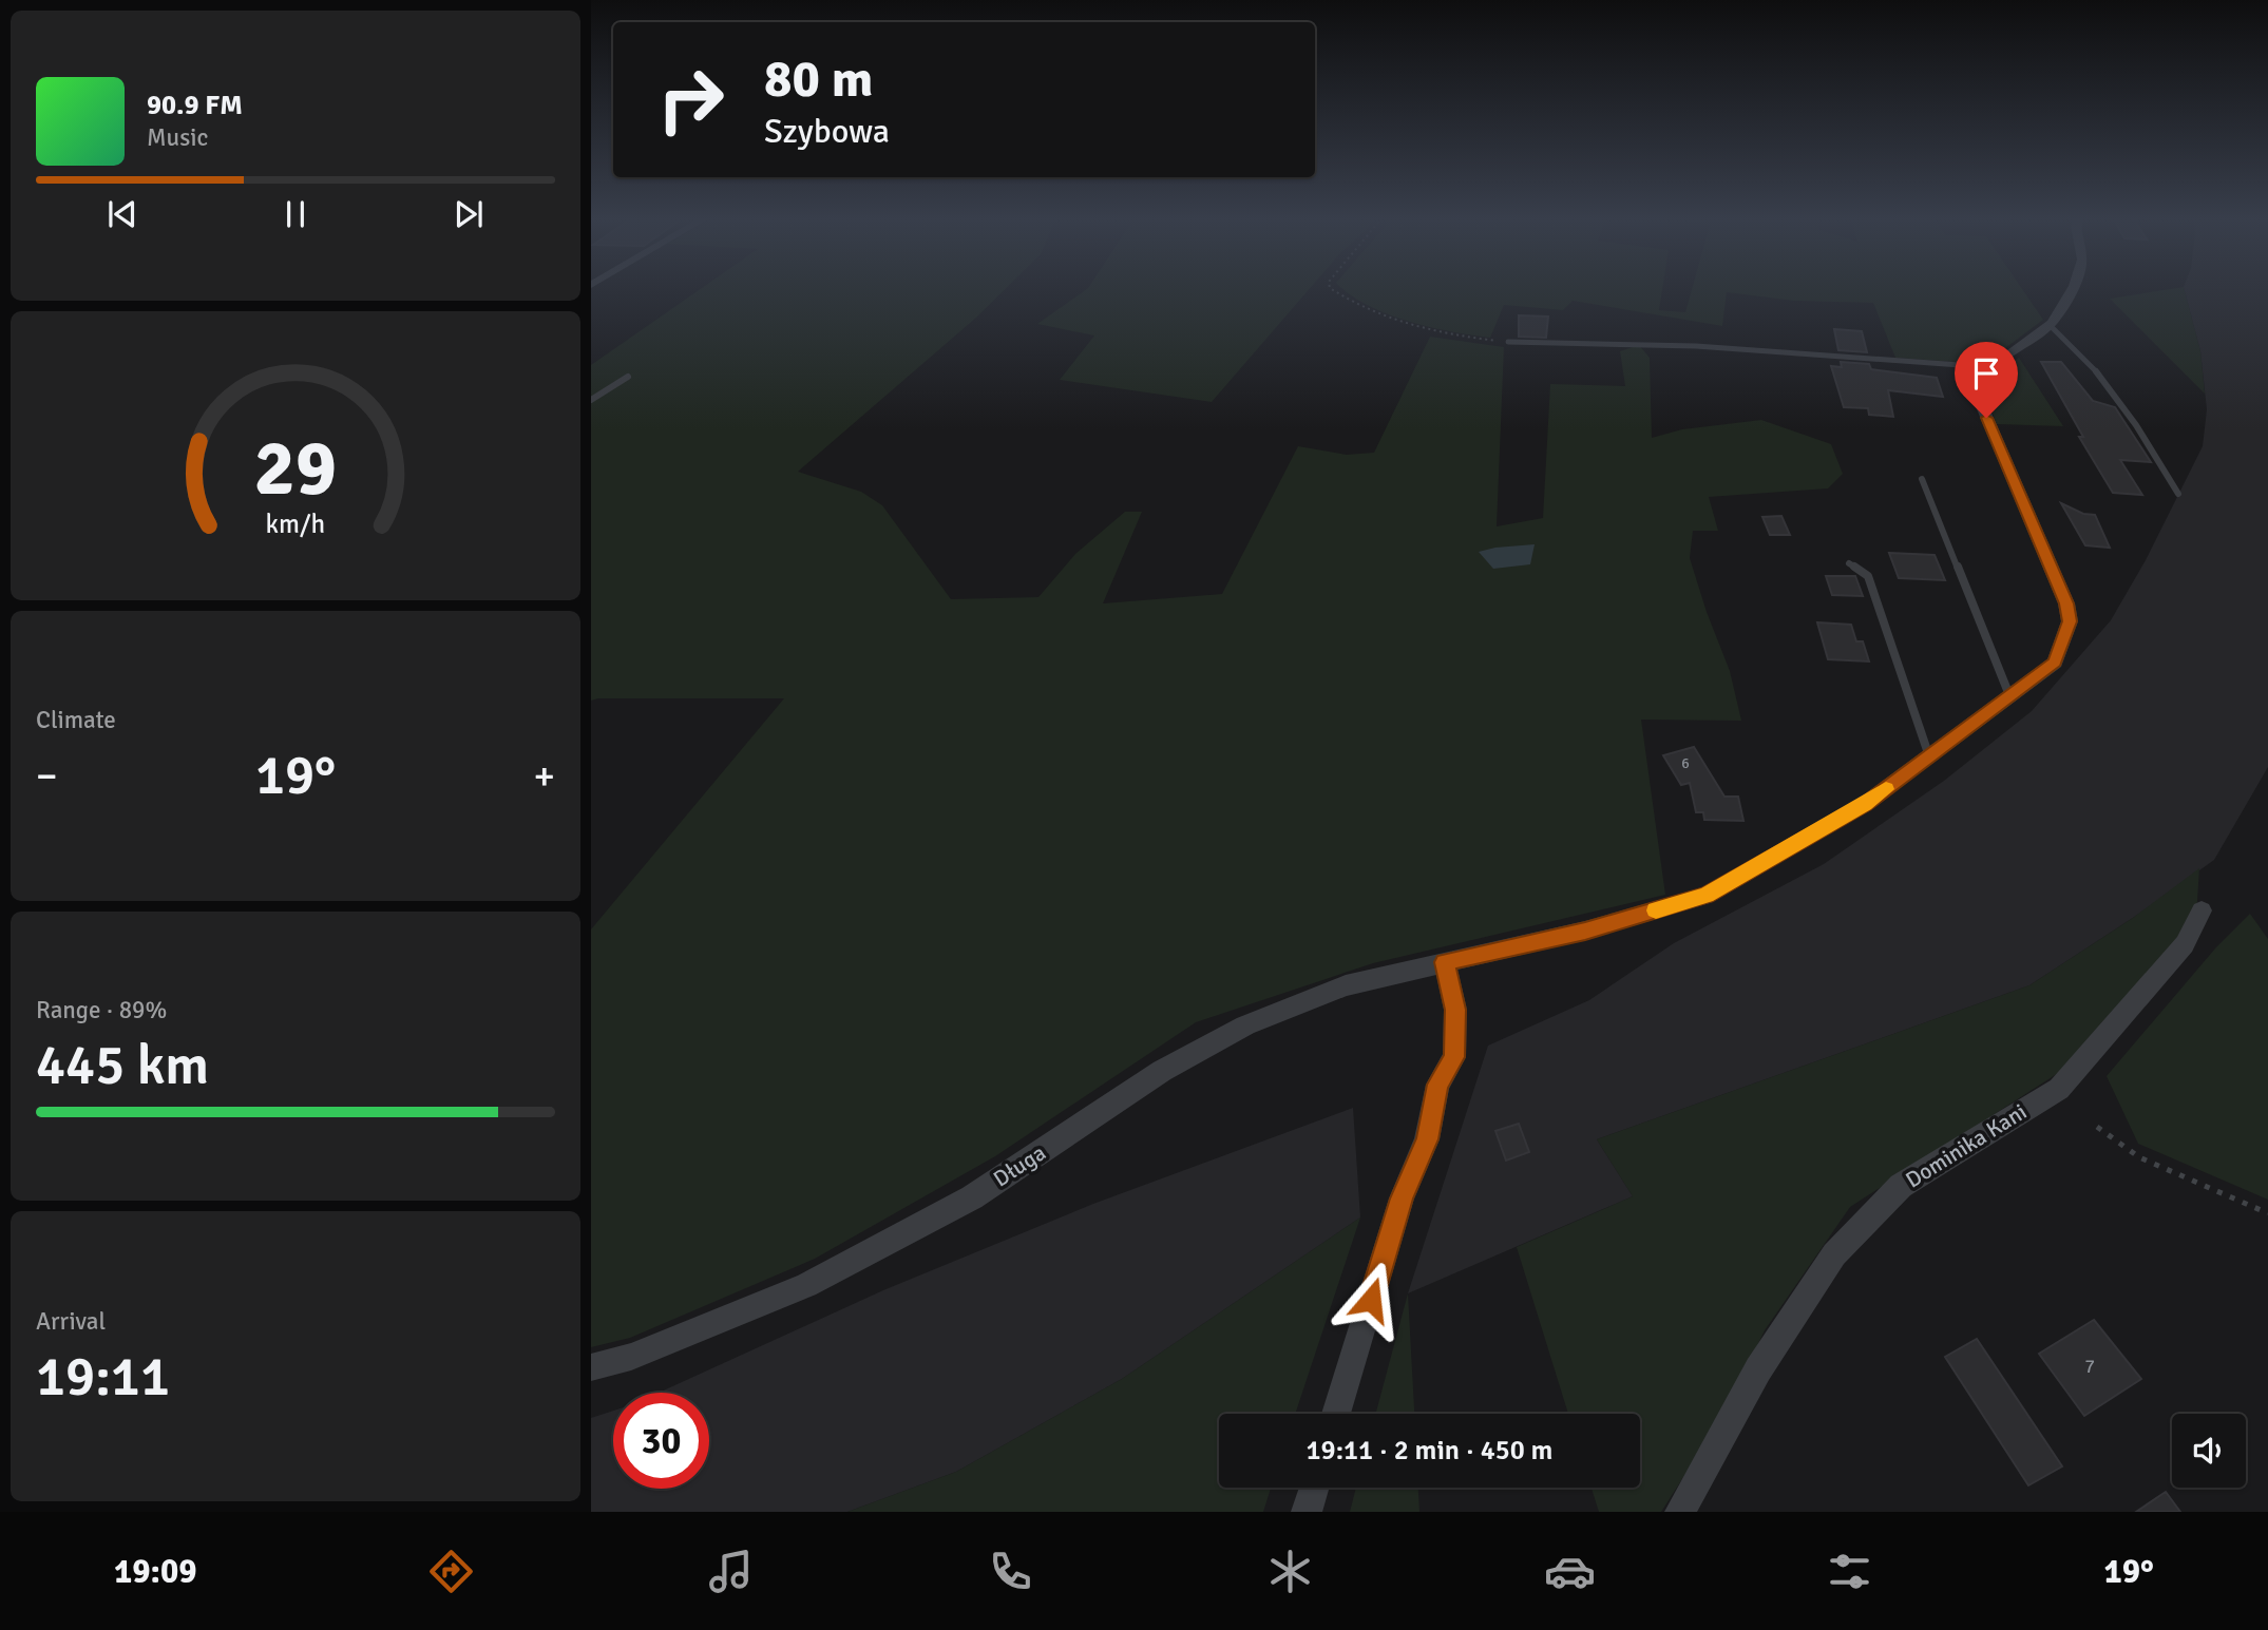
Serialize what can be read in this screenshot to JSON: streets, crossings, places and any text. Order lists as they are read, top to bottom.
{
  "streets": {
    "street": ["Dominika Kani", "Długa"]
  },
  "house_numbers": ["6", "7"],
  "page": {
    "turn": ["80 m", "Szybowa"],
    "song": ["90.9 FM", "Music"],
    "tile": [
      "Climate",
      ["Range · 89%", "445 km"],
      ["Arrival", "19:11"]
    ],
    "heat": ["−", "19°", "+"],
    "limit": "30",
    "trip": "19:11 · 2 min · 450 m",
    "tabs": ["19:09", "19°"],
    "gauge": ["29", "km/h"]
  }
}
